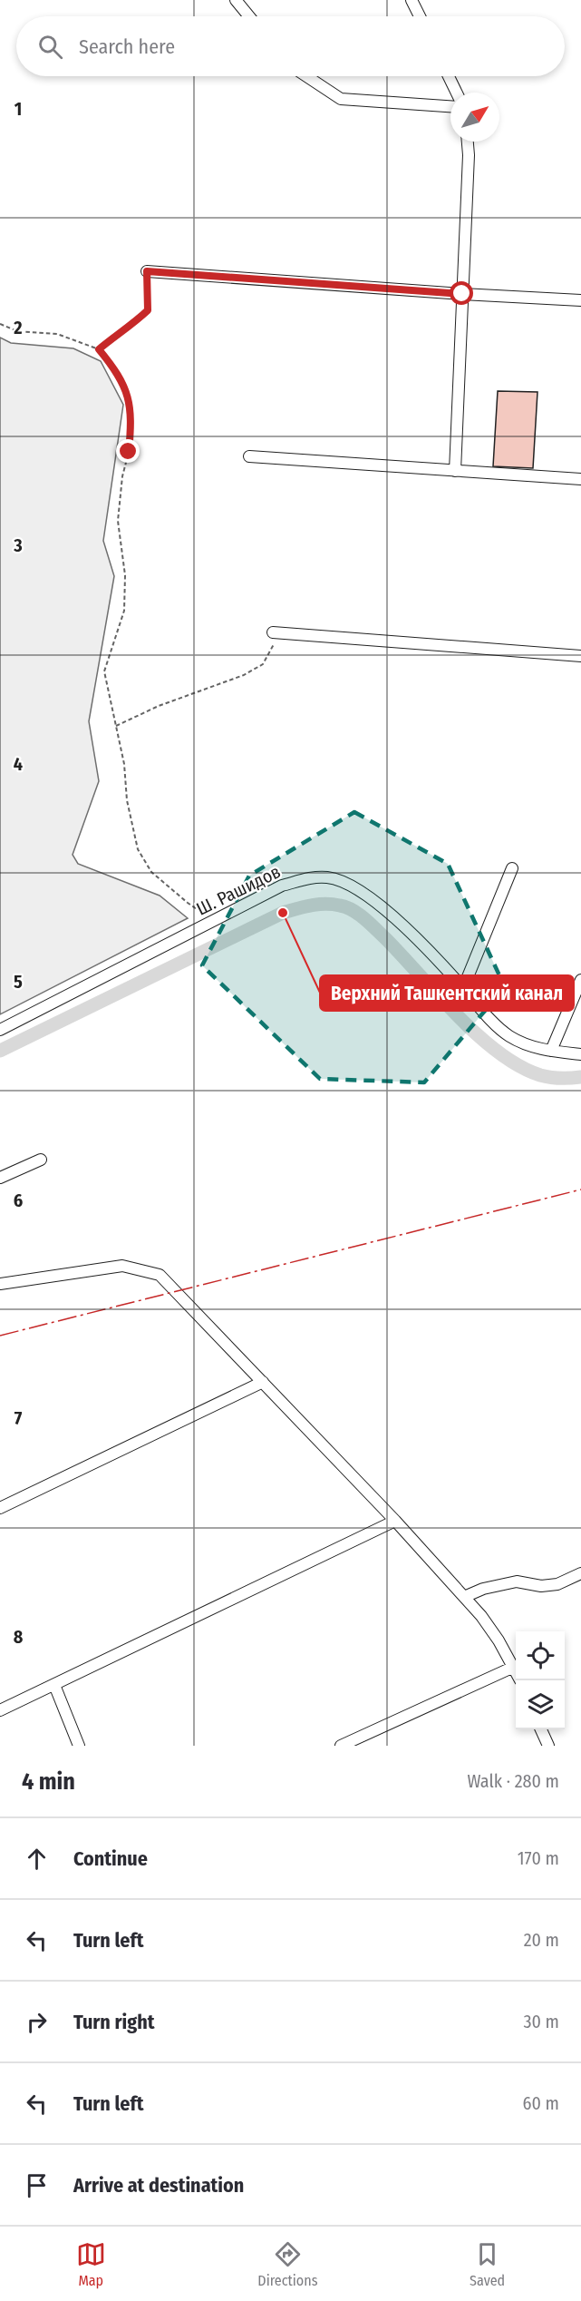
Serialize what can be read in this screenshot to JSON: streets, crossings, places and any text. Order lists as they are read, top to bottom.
{
  "streets": {
    "street": ["Ш. Рашидов"]
  },
  "places": ["Верхний Ташкентский канал"],
  "north": "top right",
  "page": {
    "search": "Search here",
    "heading": ["4 min", "Walk · 280 m"],
    "list": [
      ["Continue", "170 m"],
      ["Turn left", "20 m"],
      ["Turn right", "30 m"],
      ["Turn left", "60 m"],
      "Arrive at destination"
    ],
    "nav": ["Map", "Directions", "Saved"]
  },
  "grid": {
    "rows": [
      "1",
      "2",
      "3",
      "4",
      "5",
      "6",
      "7",
      "8"
    ]
  }
}
